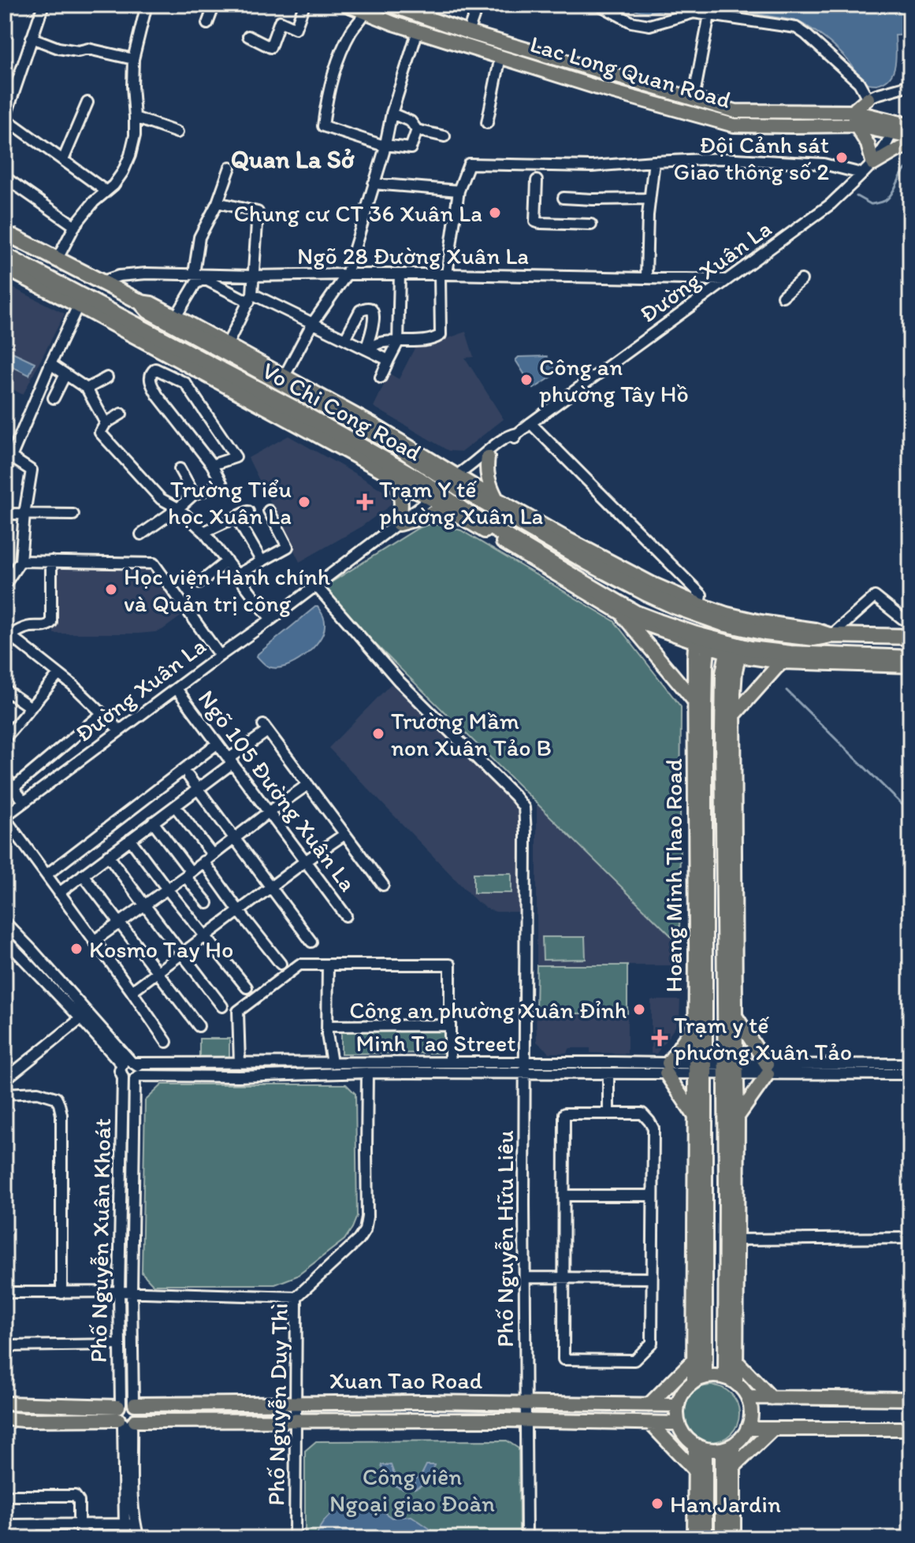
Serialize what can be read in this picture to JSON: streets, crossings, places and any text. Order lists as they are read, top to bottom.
{
  "streets": {
    "highway": ["Vo Chi Cong Road"],
    "main road": ["Lac Long Quan Road", "Hoang Minh Thao Road", "Xuan Tao Road"],
    "street": [
      "Ngõ 28 Đường Xuân La",
      "Đường Xuân La",
      "Ngõ 105 Đường Xuân La",
      "Minh Tao Street",
      "Phố Nguyễn Hữu Liêu",
      "Phố Nguyễn Xuân Khoát",
      "Phố Nguyễn Duy Thì"
    ]
  },
  "crossings": [
    ["Lac Long Quan Road", "Đường Xuân La"],
    ["Ngõ 28 Đường Xuân La", "Đường Xuân La"],
    ["Ngõ 28 Đường Xuân La", "Vo Chi Cong Road"],
    ["Đường Xuân La", "Vo Chi Cong Road"],
    ["Đường Xuân La", "Ngõ 105 Đường Xuân La"],
    ["Đường Xuân La", "Phố Nguyễn Hữu Liêu"],
    ["Vo Chi Cong Road", "Hoang Minh Thao Road"],
    ["Hoang Minh Thao Road", "Minh Tao Street"],
    ["Hoang Minh Thao Road", "Xuan Tao Road"],
    ["Minh Tao Street", "Phố Nguyễn Hữu Liêu"],
    ["Minh Tao Street", "Phố Nguyễn Xuân Khoát"],
    ["Minh Tao Street", "Phố Nguyễn Duy Thì"],
    ["Phố Nguyễn Hữu Liêu", "Xuan Tao Road"],
    ["Phố Nguyễn Xuân Khoát", "Xuan Tao Road"],
    ["Xuan Tao Road", "Phố Nguyễn Duy Thì"]
  ],
  "districts": ["Quan La Sở"],
  "parks": ["Công viên Ngoại giao Đoàn"],
  "places": {
    "other": [
      "Đội Cảnh sát Giao thông số 2",
      "Chung cư CT 36 Xuân La",
      "Công an phường Tây Hồ",
      "Trường Tiểu học Xuân La",
      "Học viện Hành chính và Quản trị công",
      "Trường Mầm non Xuân Tảo B",
      "Kosmo Tay Ho",
      "Công an phường Xuân Đỉnh",
      "Han Jardin"
    ],
    "health": ["Trạm Y tế phường Xuân La", "Trạm y tế phường Xuân Tảo"]
  }
}
